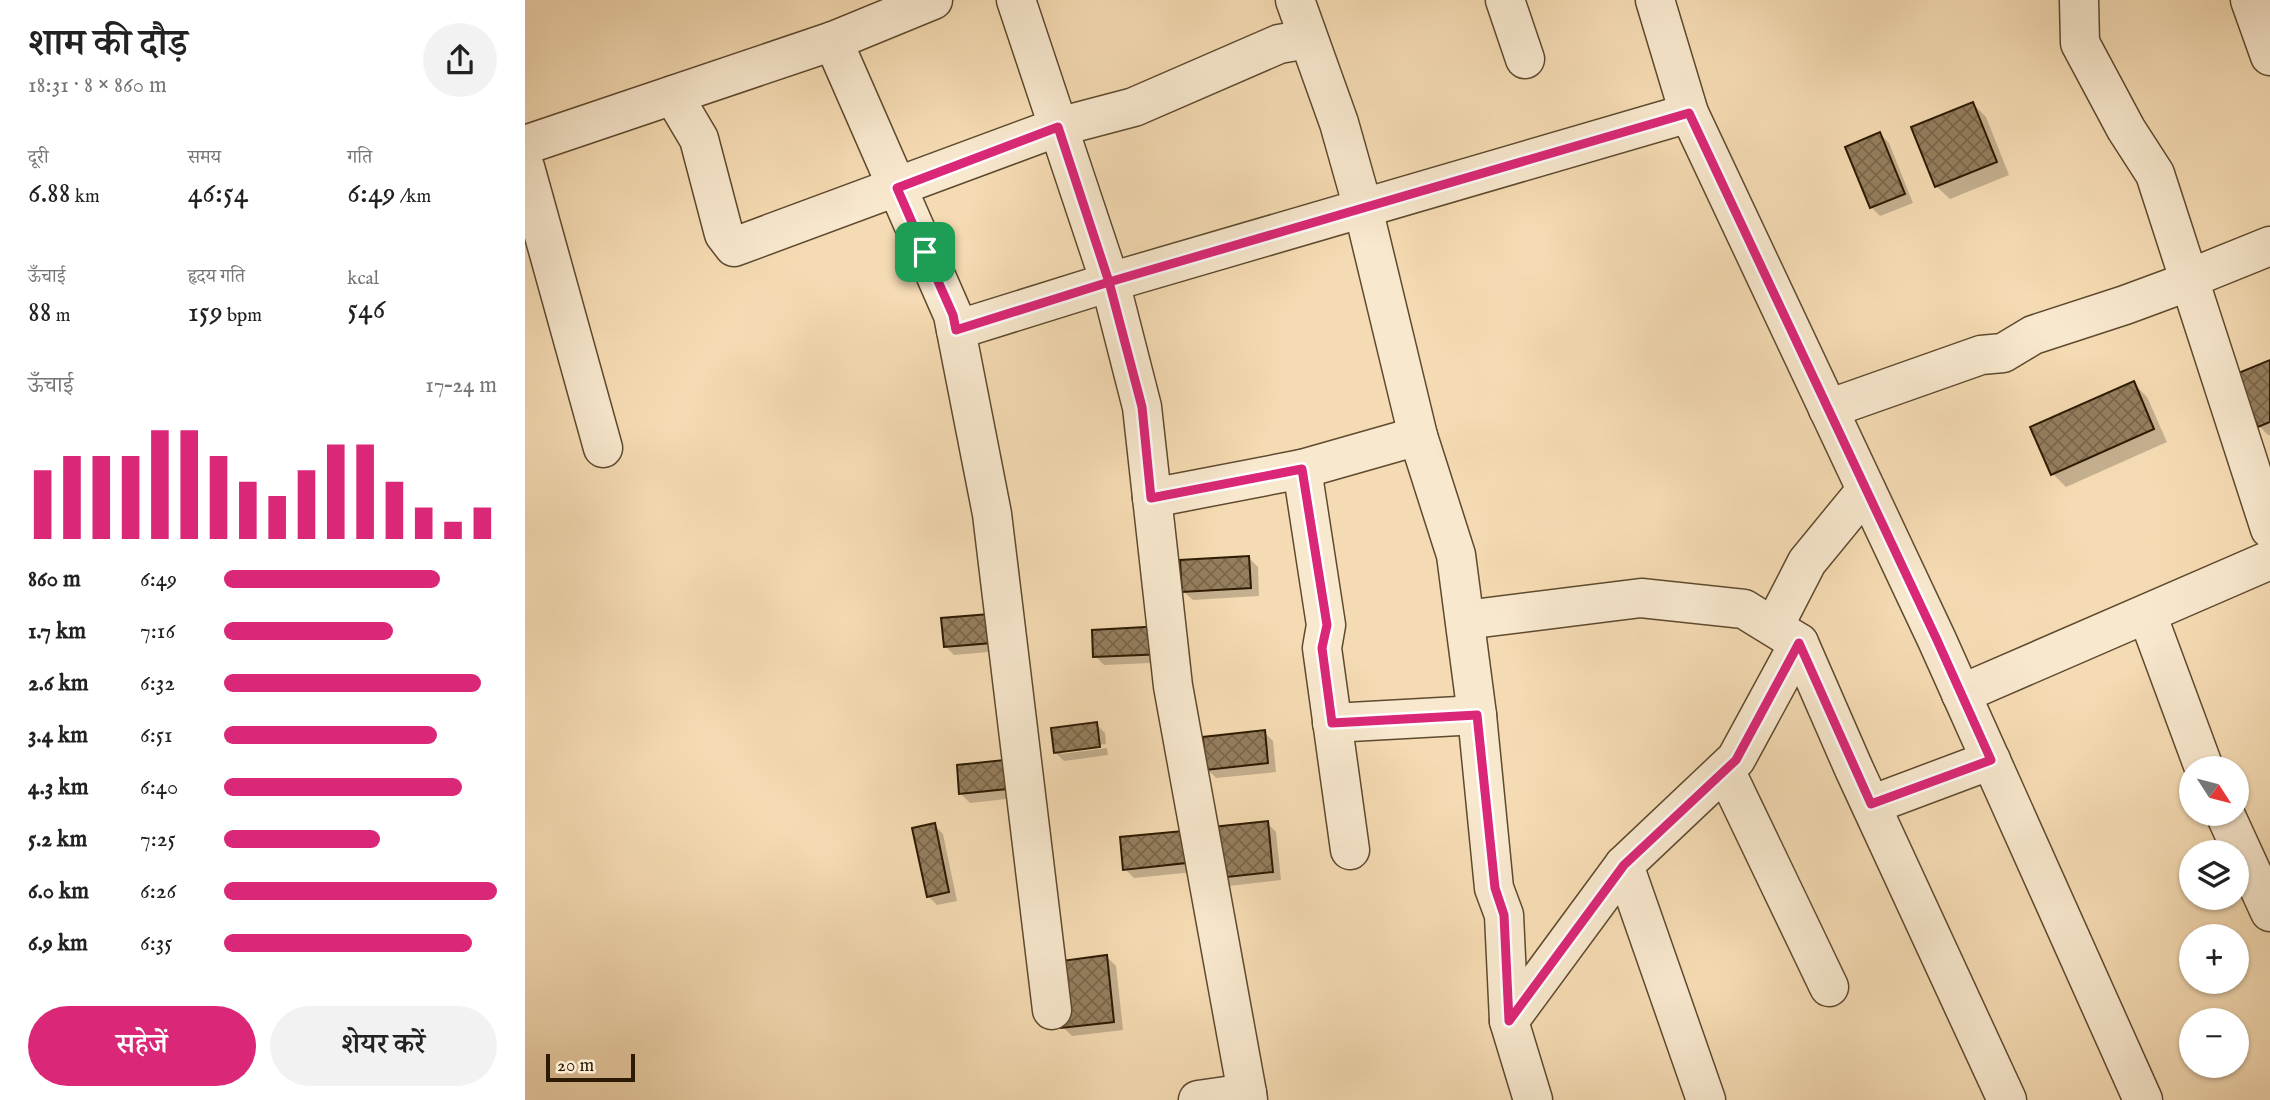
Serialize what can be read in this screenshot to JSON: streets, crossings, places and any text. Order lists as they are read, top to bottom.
{
  "scale_bar": "20 m",
  "north": "bottom right",
  "page": {
    "heading": ["शाम की दौड़", "18:31 · 8 × 860 m"],
    "stats": [
      ["दूरी", "6.88 km"],
      ["समय", "46:54"],
      ["गति", "6:49 /km"],
      ["ऊँचाई", "88 m"],
      ["हृदय गति", "159 bpm"],
      ["kcal", "546"]
    ],
    "chart": ["ऊँचाई", "17–24 m"],
    "list": [
      {
        "name": "860 m",
        "note": "6:49"
      },
      {
        "name": "1.7 km",
        "note": "7:16"
      },
      {
        "name": "2.6 km",
        "note": "6:32"
      },
      {
        "name": "3.4 km",
        "note": "6:51"
      },
      {
        "name": "4.3 km",
        "note": "6:40"
      },
      {
        "name": "5.2 km",
        "note": "7:25"
      },
      {
        "name": "6.0 km",
        "note": "6:26"
      },
      {
        "name": "6.9 km",
        "note": "6:35"
      }
    ],
    "map_buttons": ["+", "−"],
    "buttons": ["सहेजें", "शेयर करें"],
    "scale": "20 m"
  }
}
